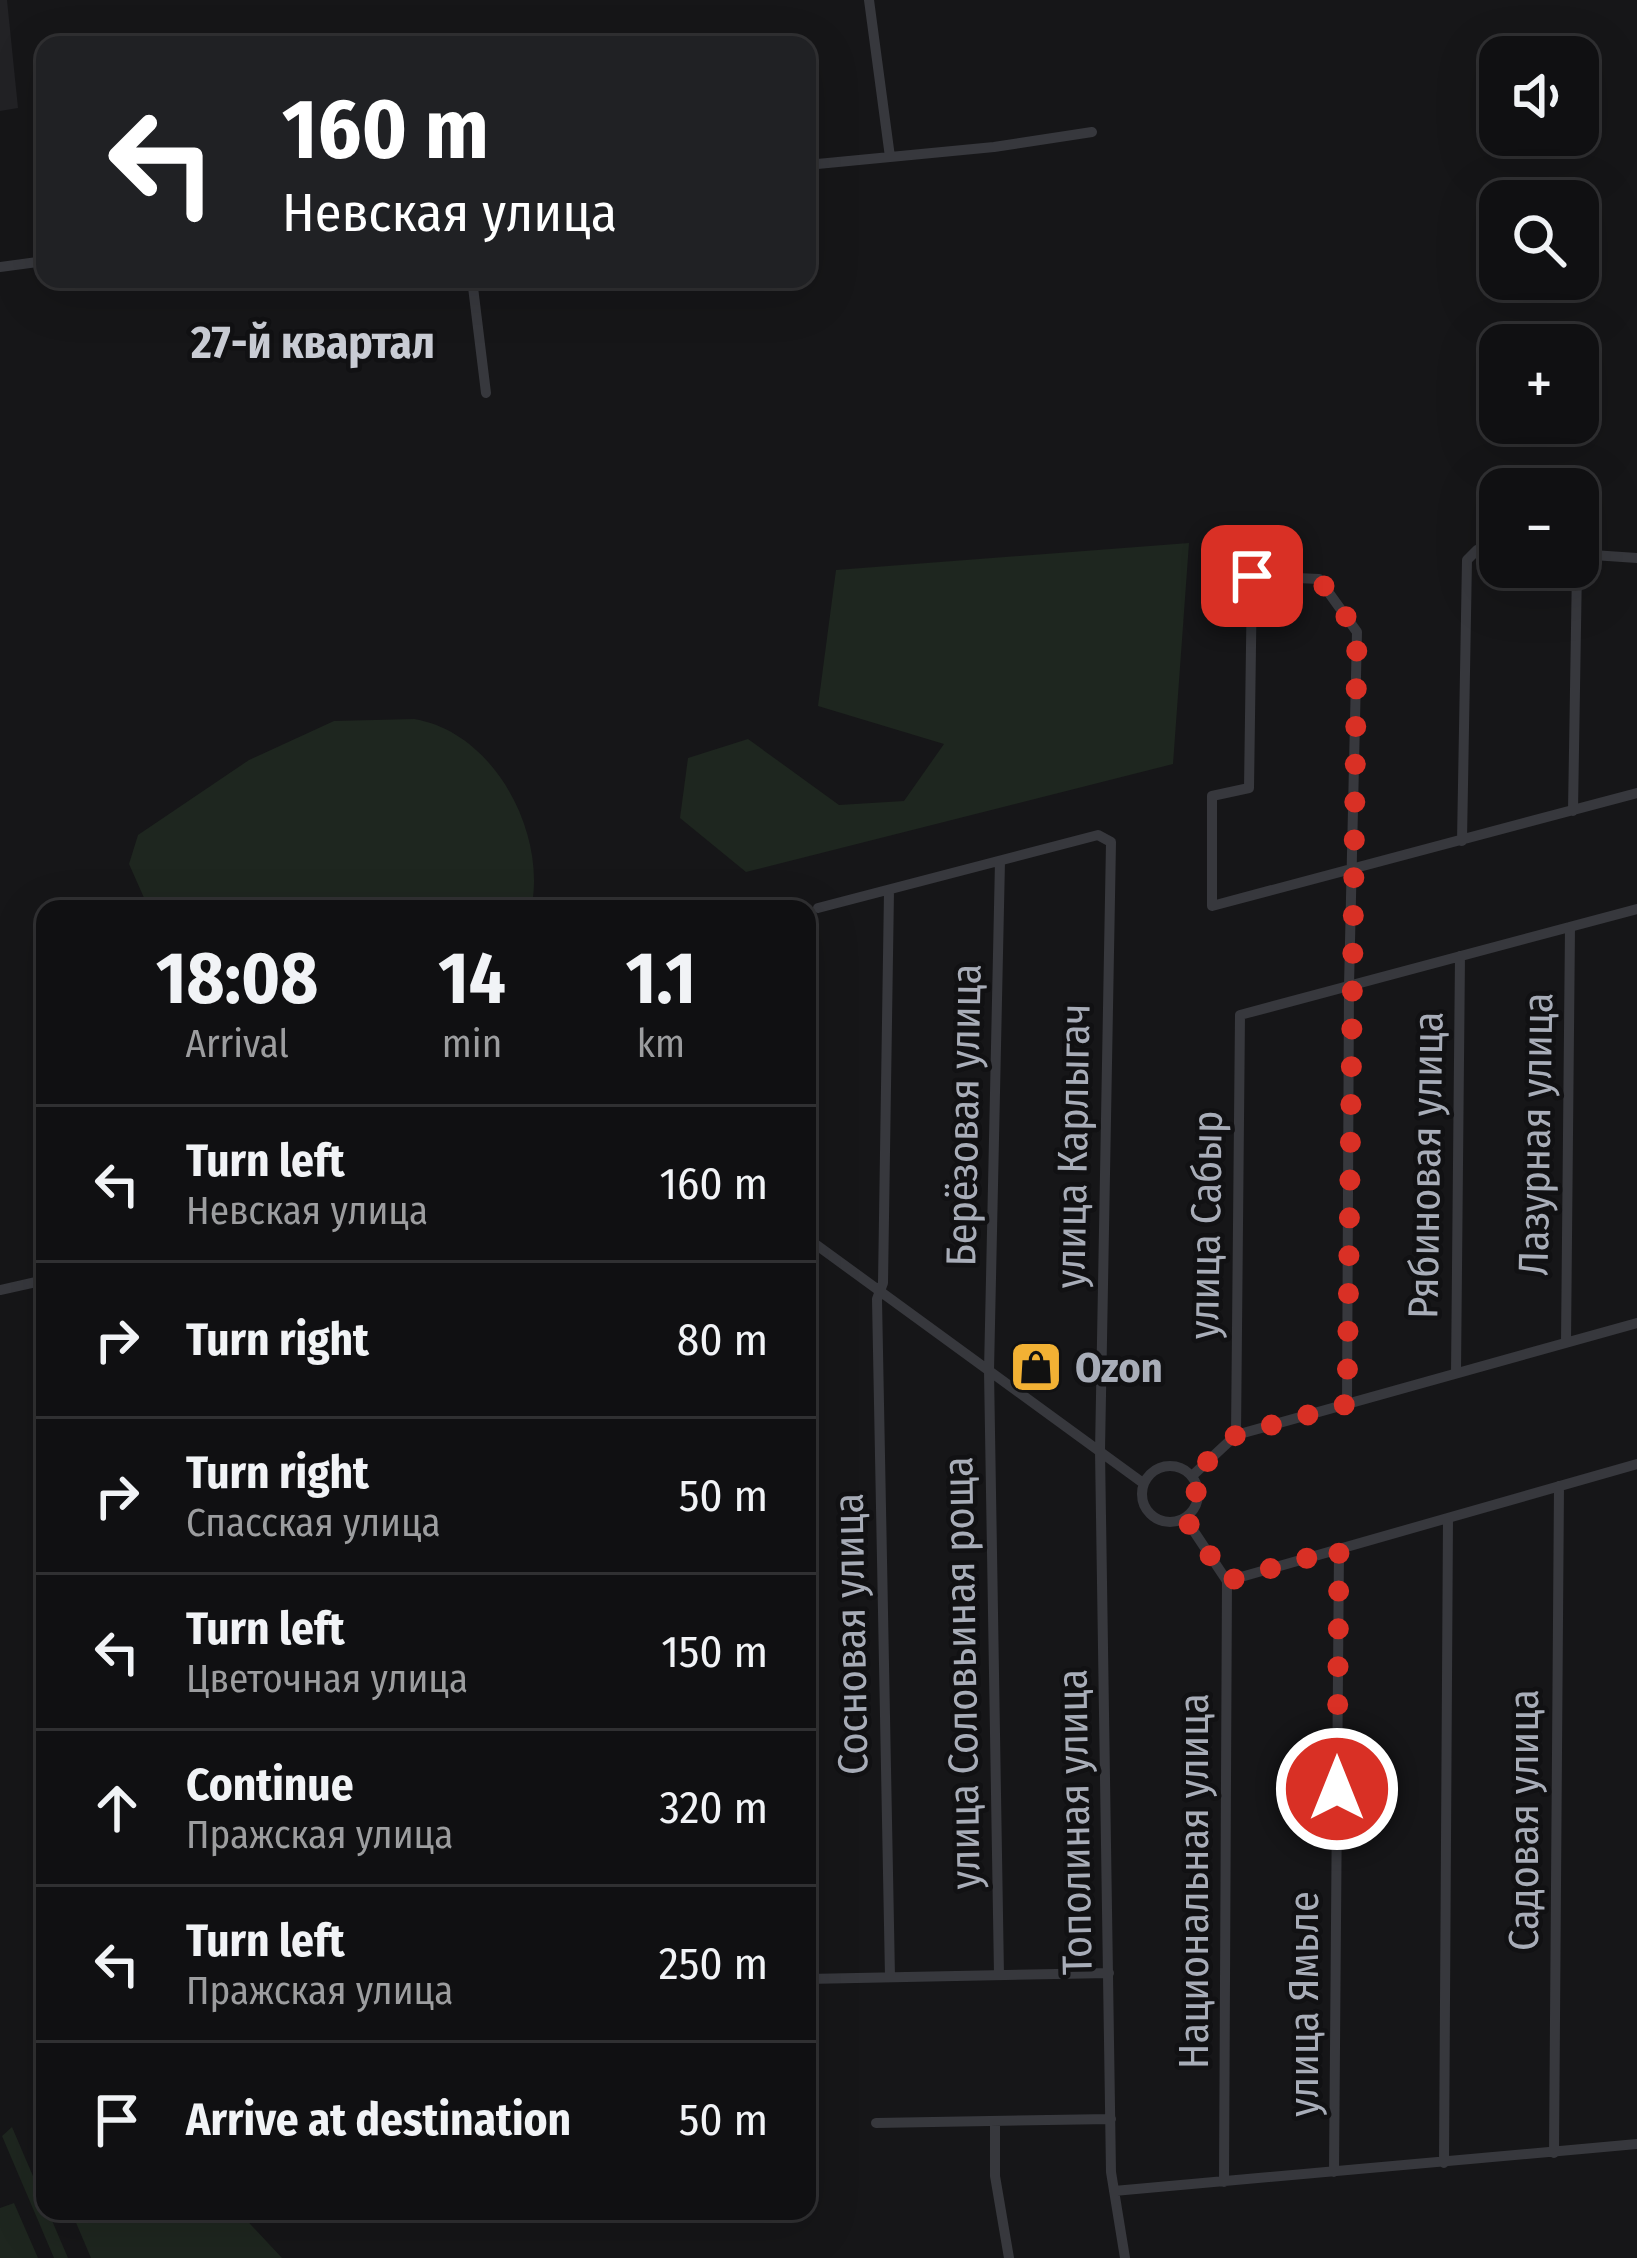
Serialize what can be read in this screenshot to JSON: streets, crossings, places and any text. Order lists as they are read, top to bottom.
{
  "streets": {
    "street": [
      "Берёзовая улица",
      "Лазурная улица",
      "улица Карлыгач",
      "Рябиновая улица",
      "улица Сабыр",
      "Сосновая улица",
      "улица Соловьиная роща",
      "Садовая улица",
      "Тополиная улица",
      "Национальная улица",
      "улица Ямьле"
    ]
  },
  "crossings": [
    ["Берёзовая улица", "улица Карлыгач"],
    ["Берёзовая улица", "улица Соловьиная роща"],
    ["улица Карлыгач", "Тополиная улица"]
  ],
  "districts": ["27-й квартал"],
  "places": {
    "shop": ["Ozon"]
  },
  "page": {
    "map_buttons": ["+", "−"],
    "turn": ["160 m", "Невская улица"],
    "eta": [
      "18:08",
      "Arrival",
      "14",
      "min",
      "1.1",
      "km"
    ],
    "list": [
      {
        "name": "Turn left",
        "note": "Невская улица",
        "value": "160 m"
      },
      {
        "name": "Turn right",
        "value": "80 m"
      },
      {
        "name": "Turn right",
        "note": "Спасская улица",
        "value": "50 m"
      },
      {
        "name": "Turn left",
        "note": "Цветочная улица",
        "value": "150 m"
      },
      {
        "name": "Continue",
        "note": "Пражская улица",
        "value": "320 m"
      },
      {
        "name": "Turn left",
        "note": "Пражская улица",
        "value": "250 m"
      },
      {
        "name": "Arrive at destination",
        "value": "50 m"
      }
    ]
  }
}
